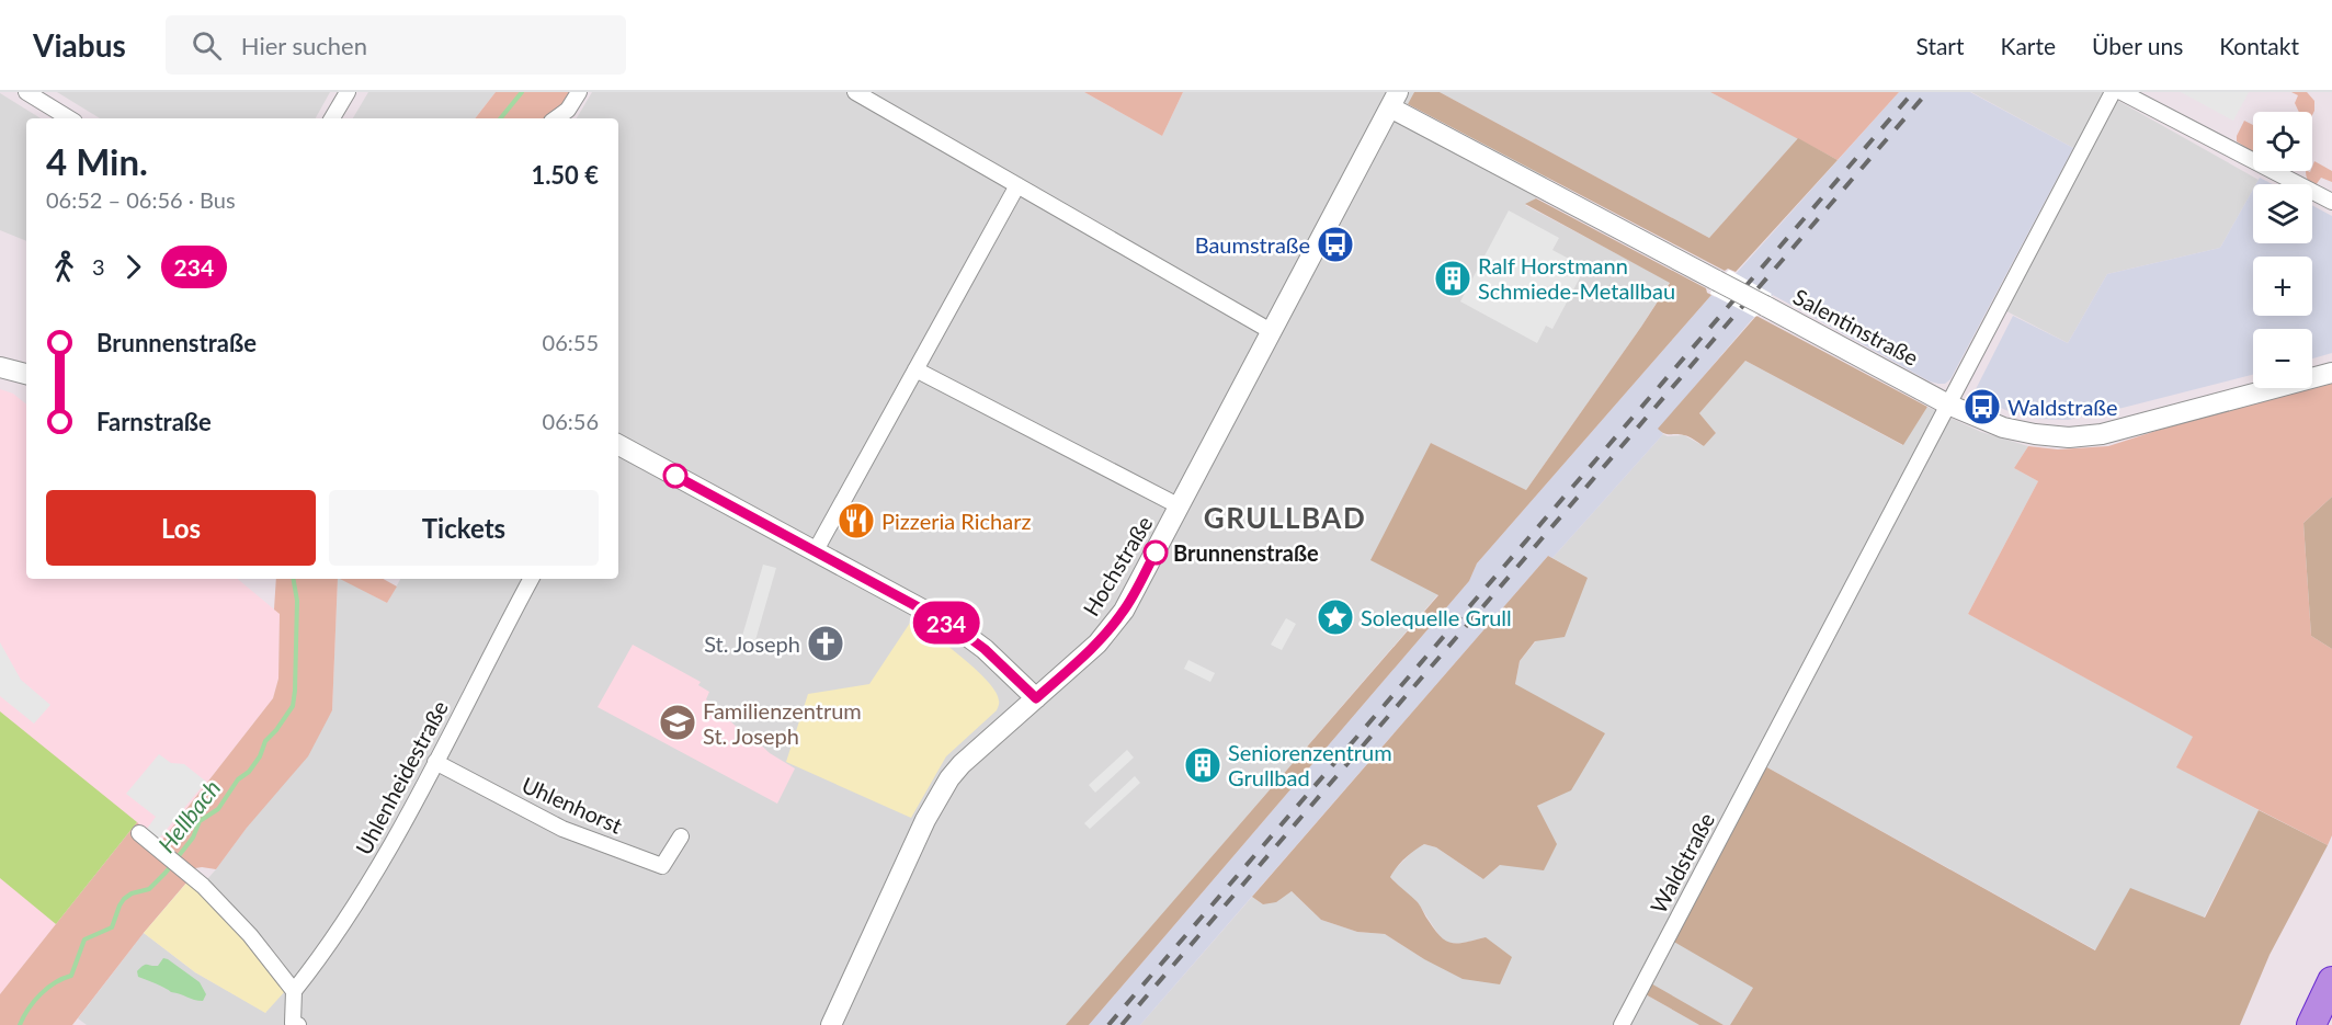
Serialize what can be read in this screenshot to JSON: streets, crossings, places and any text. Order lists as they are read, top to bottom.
{
  "streets": {
    "street": [
      "Salentinstraße",
      "Hochstraße",
      "Uhlenheidestraße",
      "Uhlenhorst",
      "Waldstraße"
    ]
  },
  "crossings": [
    ["Salentinstraße", "Hochstraße"],
    ["Salentinstraße", "Waldstraße"],
    ["Uhlenheidestraße", "Uhlenhorst"]
  ],
  "districts": ["GRULLBAD"],
  "water": ["Hellbach"],
  "places": {
    "bus stop": ["Baumstraße", "Waldstraße"],
    "building": ["Ralf Horstmann Schmiede-Metallbau", "Seniorenzentrum Grullbad"],
    "restaurant": ["Pizzeria Richarz"],
    "other": ["Brunnenstraße"],
    "place": ["Solequelle Grull"],
    "church": ["St. Joseph"],
    "school or university": ["Familienzentrum St. Joseph"]
  },
  "lines": ["bus line 234"],
  "page": {
    "header": "Viabus",
    "search": "Hier suchen",
    "nav": [
      "Start",
      "Karte",
      "Über uns",
      "Kontakt"
    ],
    "on_map": "234",
    "map_buttons": ["+", "−"],
    "heading": ["4 Min.", "06:52 – 06:56 · Bus", "1.50 €"],
    "legs": ["3", "234"],
    "list": [
      {
        "name": "Brunnenstraße",
        "value": "06:55"
      },
      {
        "name": "Farnstraße",
        "value": "06:56"
      }
    ],
    "buttons": ["Los", "Tickets"]
  }
}
